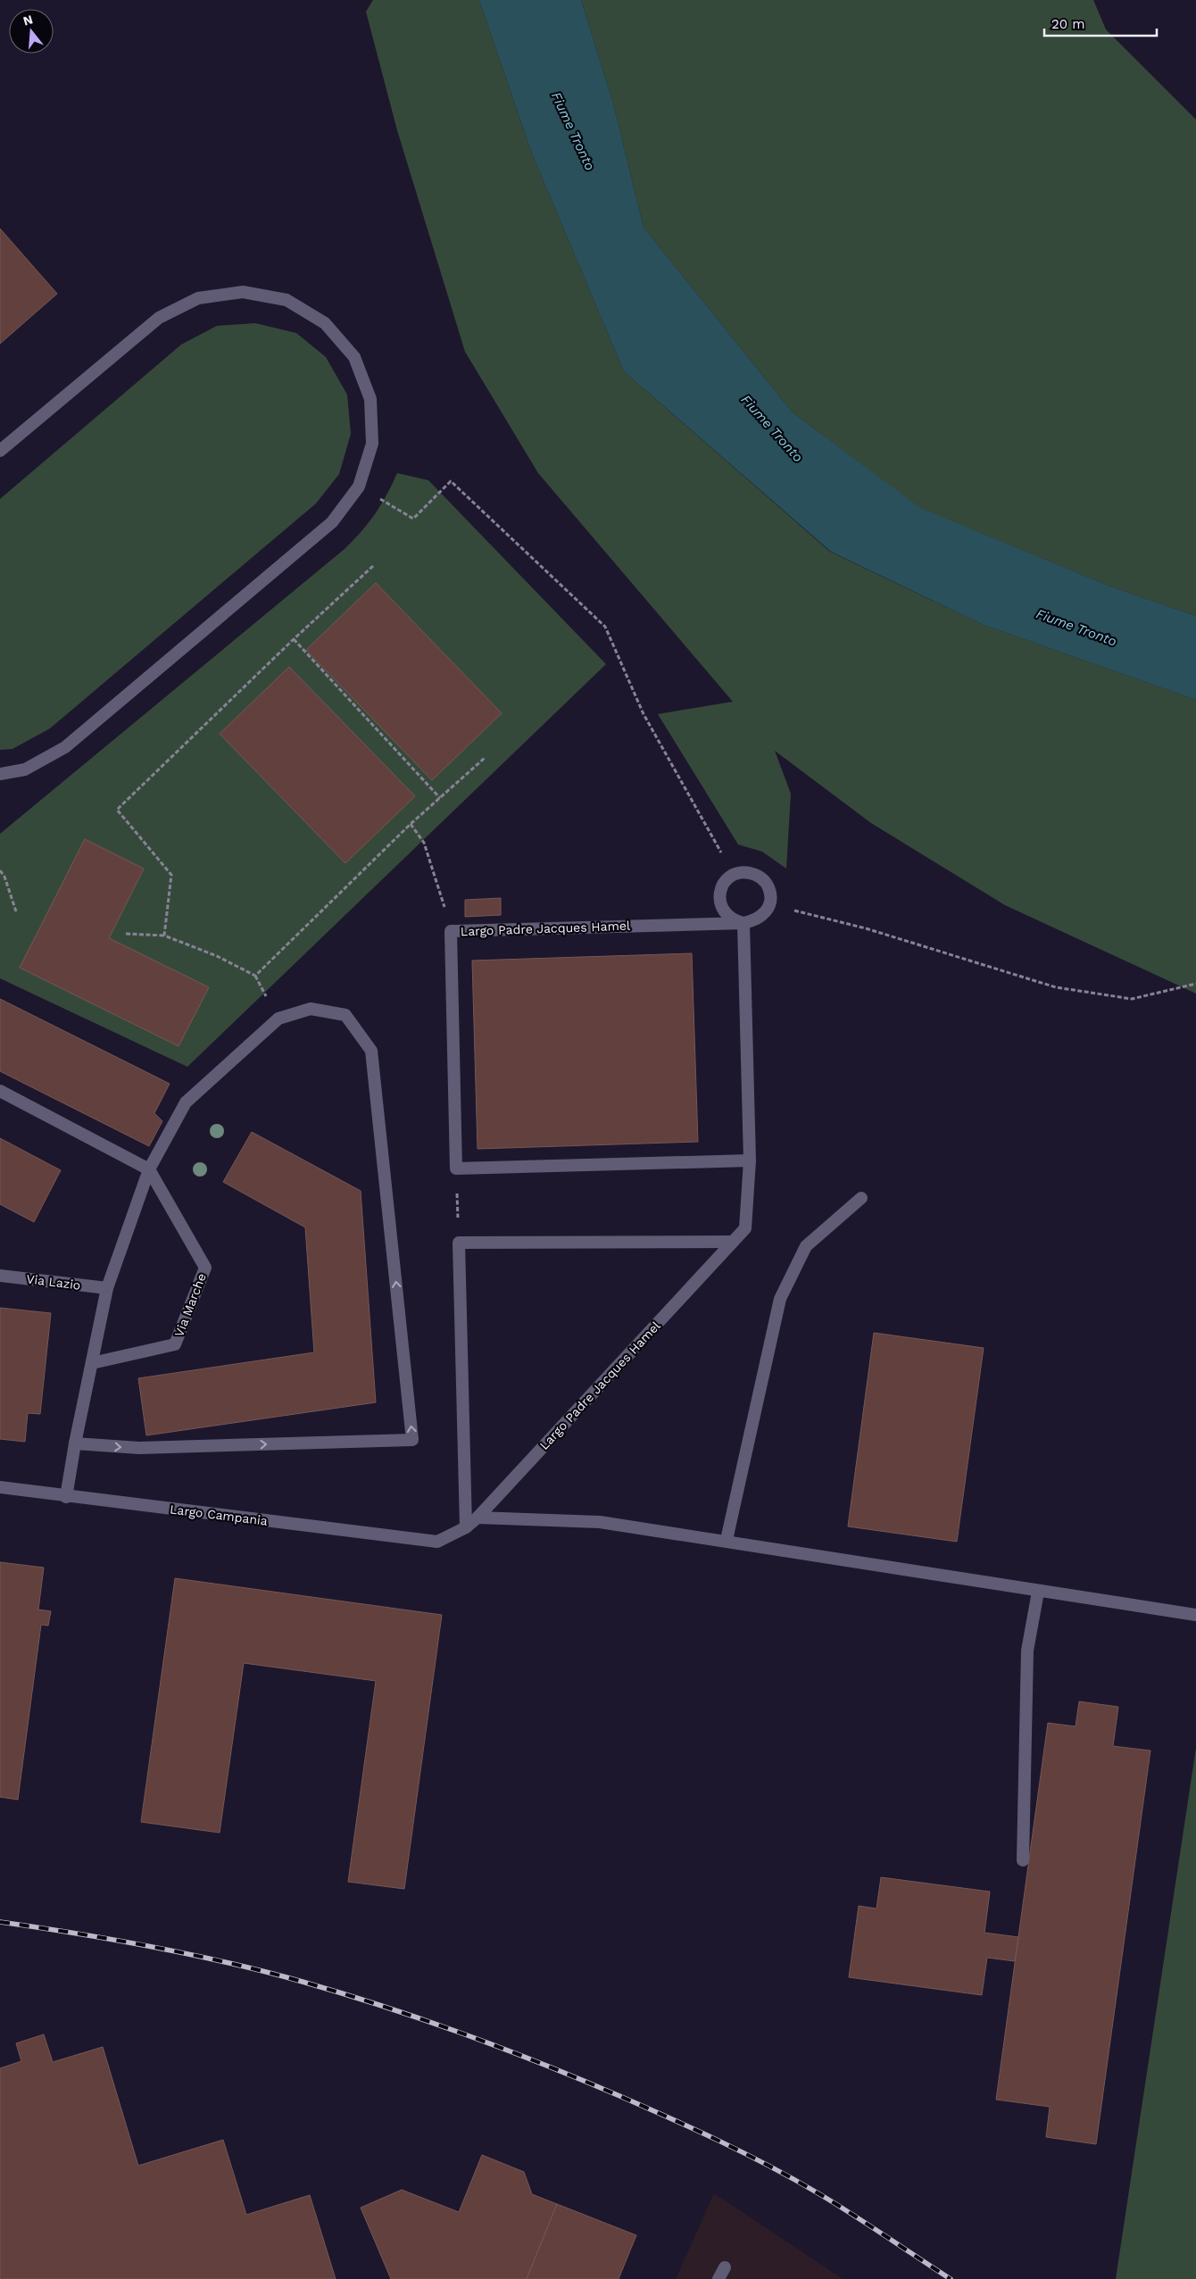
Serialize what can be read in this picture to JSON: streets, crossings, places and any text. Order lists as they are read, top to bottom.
{
  "streets": {
    "street": [
      "Largo Padre Jacques Hamel",
      "Via Lazio",
      "Via Marche",
      "Largo Campania"
    ]
  },
  "crossings": [
    ["Largo Padre Jacques Hamel", "Largo Campania"]
  ],
  "water": ["Fiume Tronto"],
  "scale_bar": "20 m",
  "north": "top"
}
